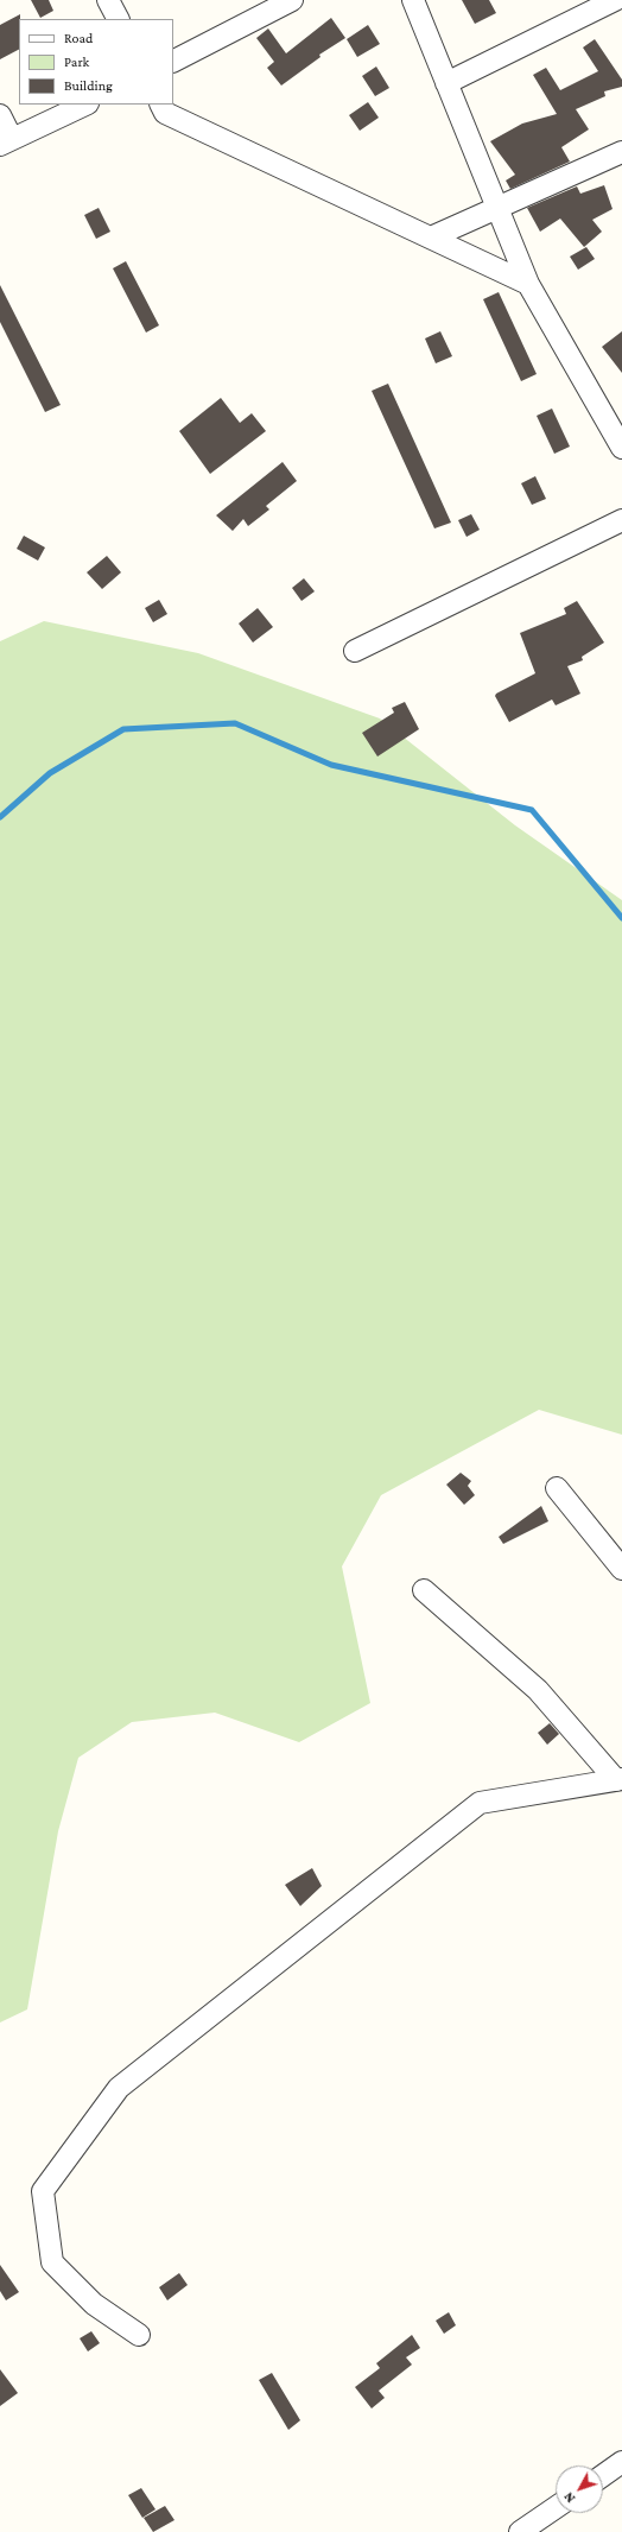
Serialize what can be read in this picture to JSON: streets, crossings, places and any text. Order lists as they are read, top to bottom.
{
  "legend": ["Road", "Park", "Building"],
  "north": "bottom left"
}
